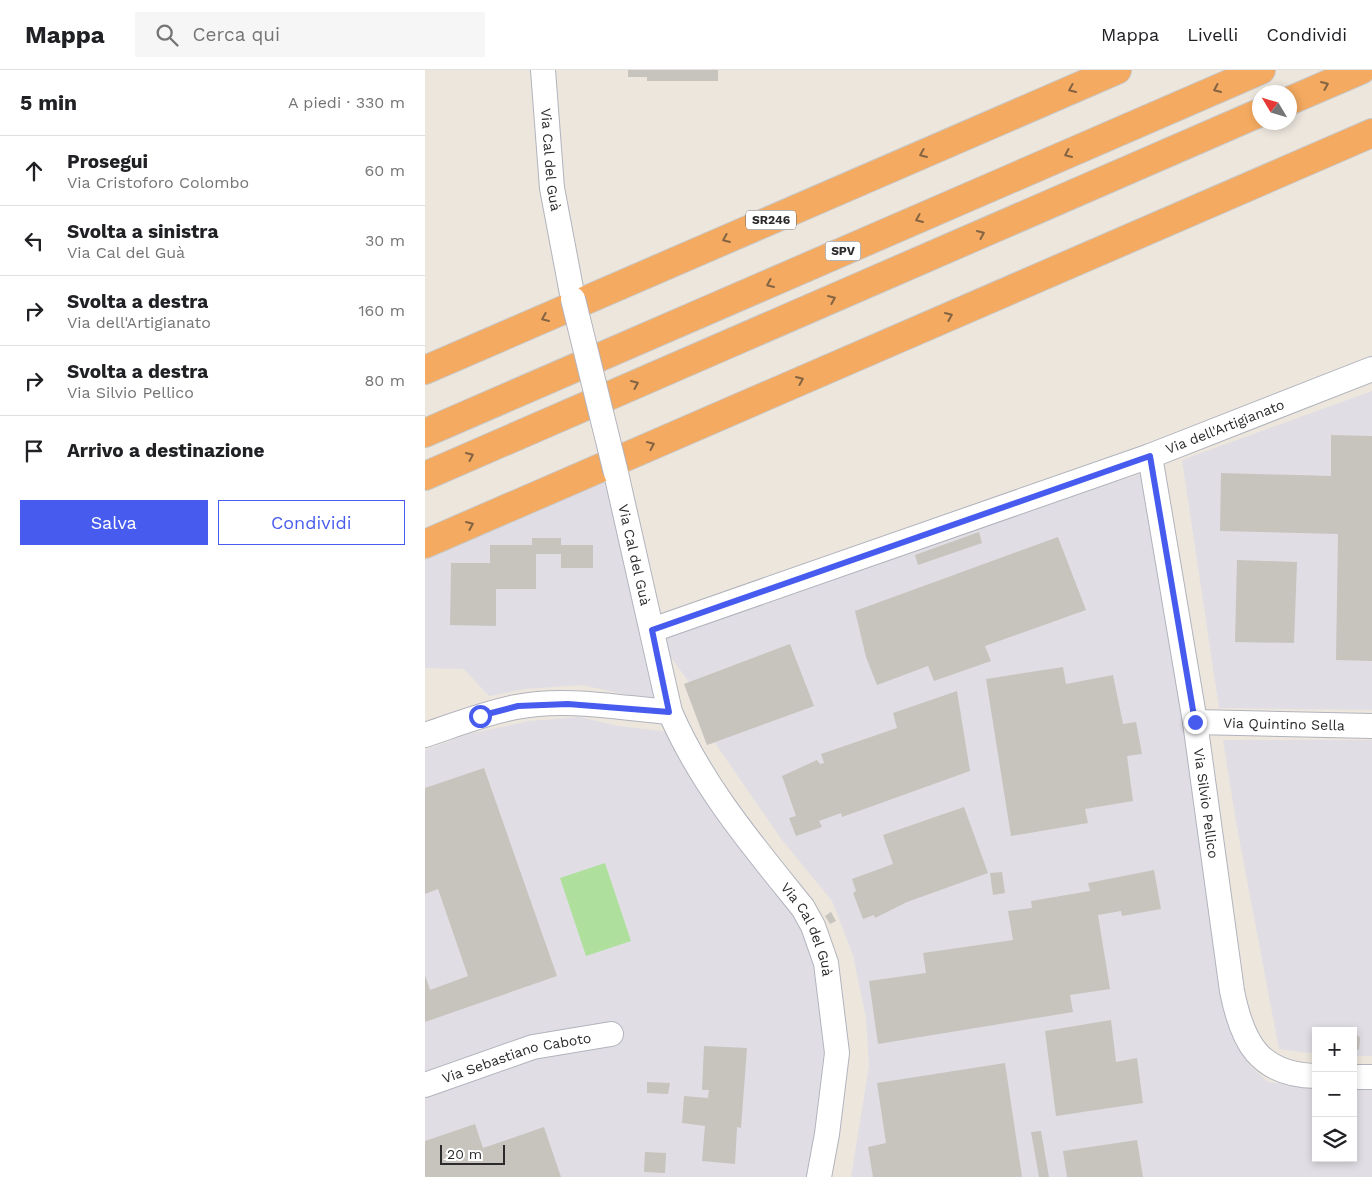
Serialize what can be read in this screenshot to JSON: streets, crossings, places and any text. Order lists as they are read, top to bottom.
{
  "streets": {
    "highway": ["SR246", "SPV"],
    "street": [
      "Via Cal del Guà",
      "Via dell'Artigianato",
      "Via Quintino Sella",
      "Via Silvio Pellico",
      "Via Sebastiano Caboto"
    ]
  },
  "crossings": [
    ["Via Cal del Guà", "Via dell'Artigianato"],
    ["Via dell'Artigianato", "Via Silvio Pellico"],
    ["Via Quintino Sella", "Via Silvio Pellico"]
  ],
  "scale_bar": "20 m",
  "north": "top left",
  "page": {
    "header": "Mappa",
    "search": "Cerca qui",
    "nav": ["Mappa", "Livelli", "Condividi"],
    "heading": ["5 min", "A piedi · 330 m"],
    "list": [
      ["Prosegui", "Via Cristoforo Colombo", "60 m"],
      ["Svolta a sinistra", "Via Cal del Guà", "30 m"],
      ["Svolta a destra", "Via dell'Artigianato", "160 m"],
      ["Svolta a destra", "Via Silvio Pellico", "80 m"],
      "Arrivo a destinazione"
    ],
    "buttons": ["Salva", "Condividi"],
    "map_buttons": ["+", "−"],
    "scale": "20 m"
  }
}
